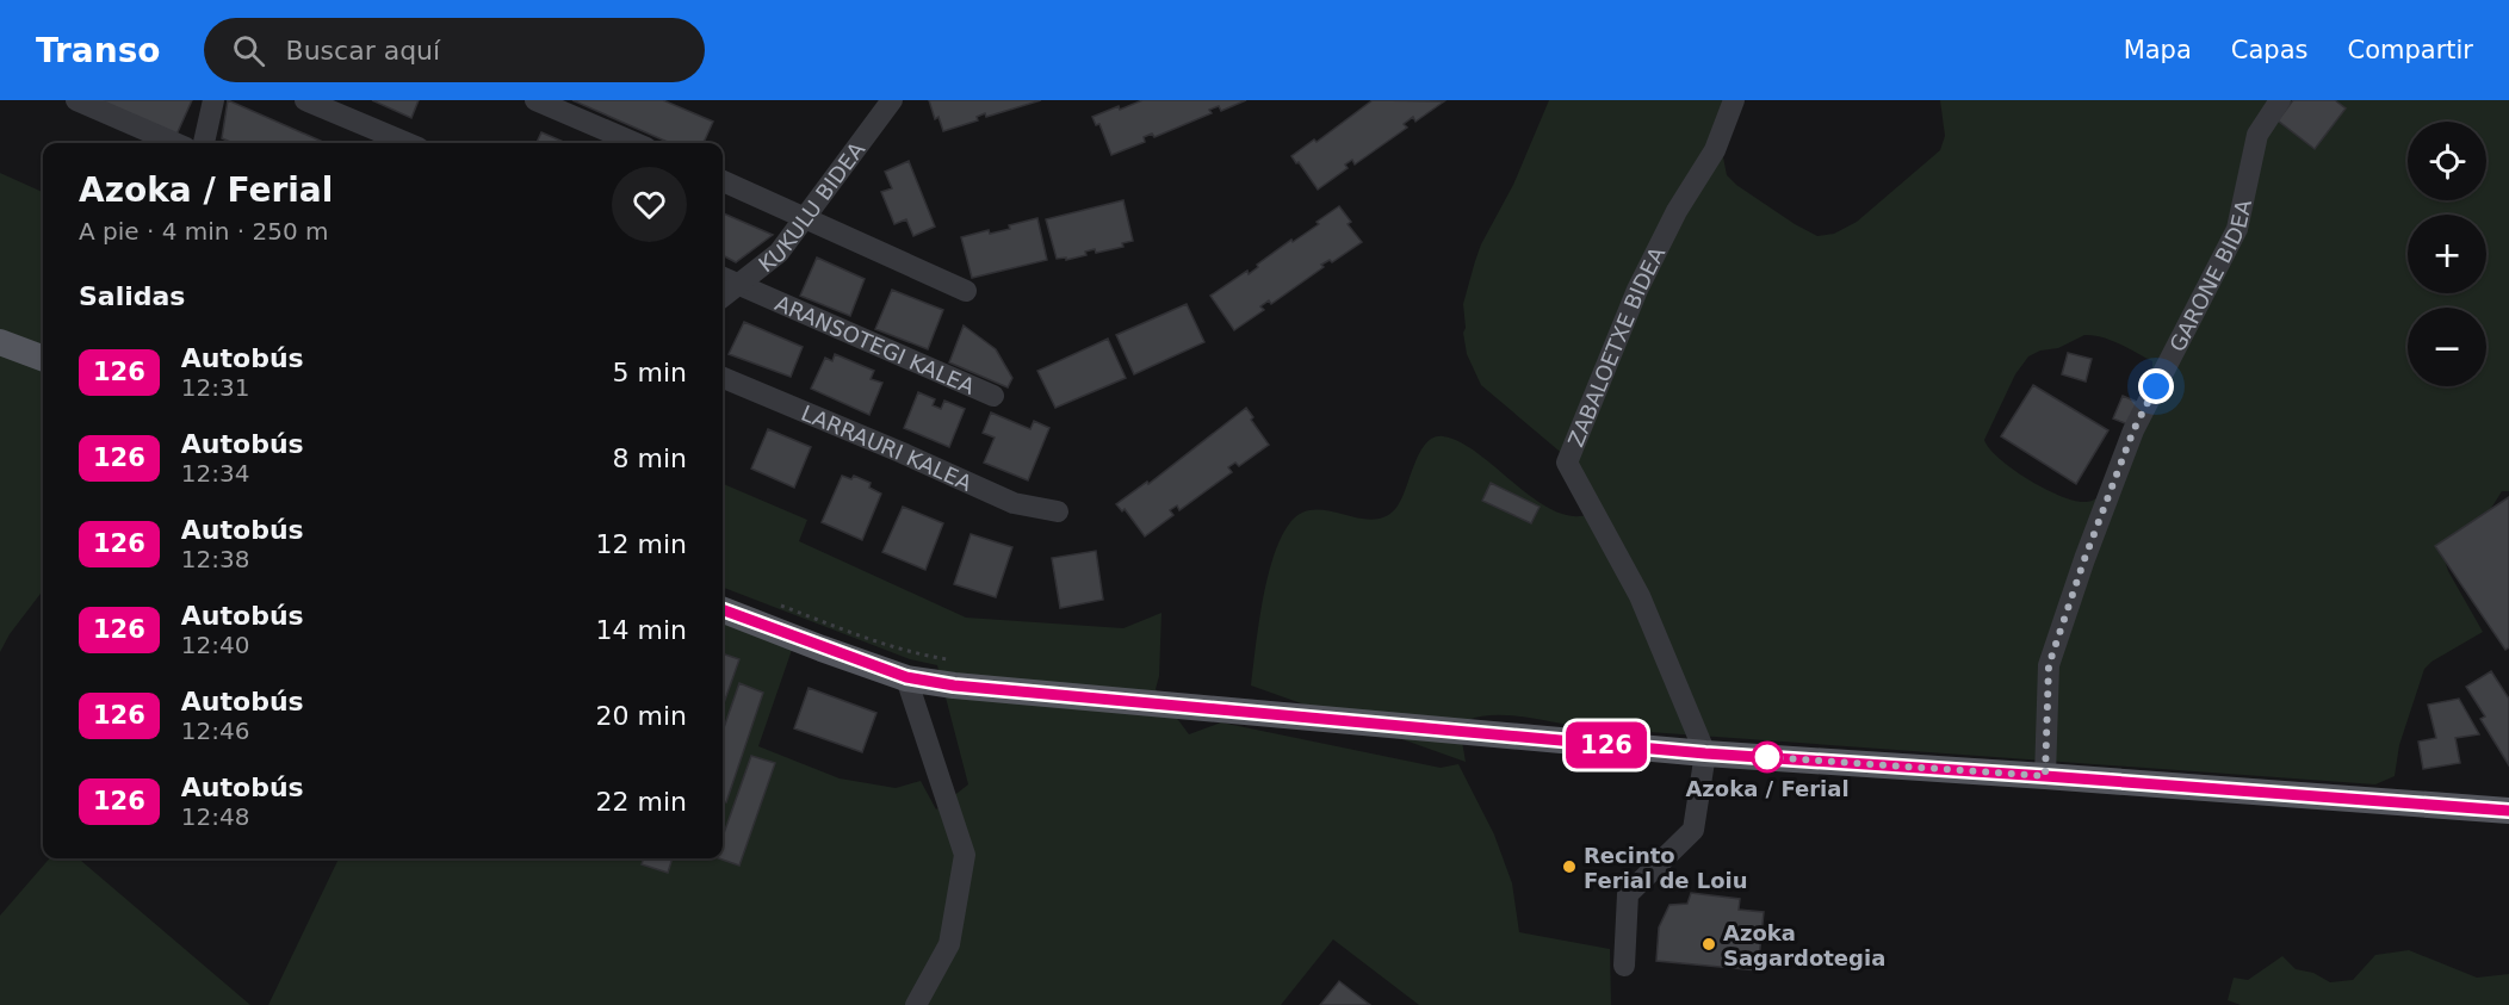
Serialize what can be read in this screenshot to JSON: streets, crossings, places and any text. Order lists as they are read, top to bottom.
{
  "streets": {
    "street": [
      "KUKULU BIDEA",
      "GARONE BIDEA",
      "ARANSOTEGI KALEA",
      "ZABALOETXE BIDEA",
      "LARRAURI KALEA"
    ]
  },
  "crossings": [
    ["KUKULU BIDEA", "ARANSOTEGI KALEA"]
  ],
  "places": ["Azoka / Ferial", "Recinto Ferial de Loiu", "Azoka Sagardotegia"],
  "lines": ["bus line 126"],
  "page": {
    "header": "Transo",
    "search": "Buscar aquí",
    "nav": ["Mapa", "Capas", "Compartir"],
    "on_map": "126",
    "map_buttons": ["+", "−"],
    "heading": [
      ["Azoka / Ferial", "A pie · 4 min · 250 m"],
      "Salidas"
    ],
    "list": [
      {
        "mark": "126",
        "name": "Autobús",
        "note": "12:31",
        "value": "5 min"
      },
      {
        "mark": "126",
        "name": "Autobús",
        "note": "12:34",
        "value": "8 min"
      },
      {
        "mark": "126",
        "name": "Autobús",
        "note": "12:38",
        "value": "12 min"
      },
      {
        "mark": "126",
        "name": "Autobús",
        "note": "12:40",
        "value": "14 min"
      },
      {
        "mark": "126",
        "name": "Autobús",
        "note": "12:46",
        "value": "20 min"
      },
      {
        "mark": "126",
        "name": "Autobús",
        "note": "12:48",
        "value": "22 min"
      }
    ]
  }
}
